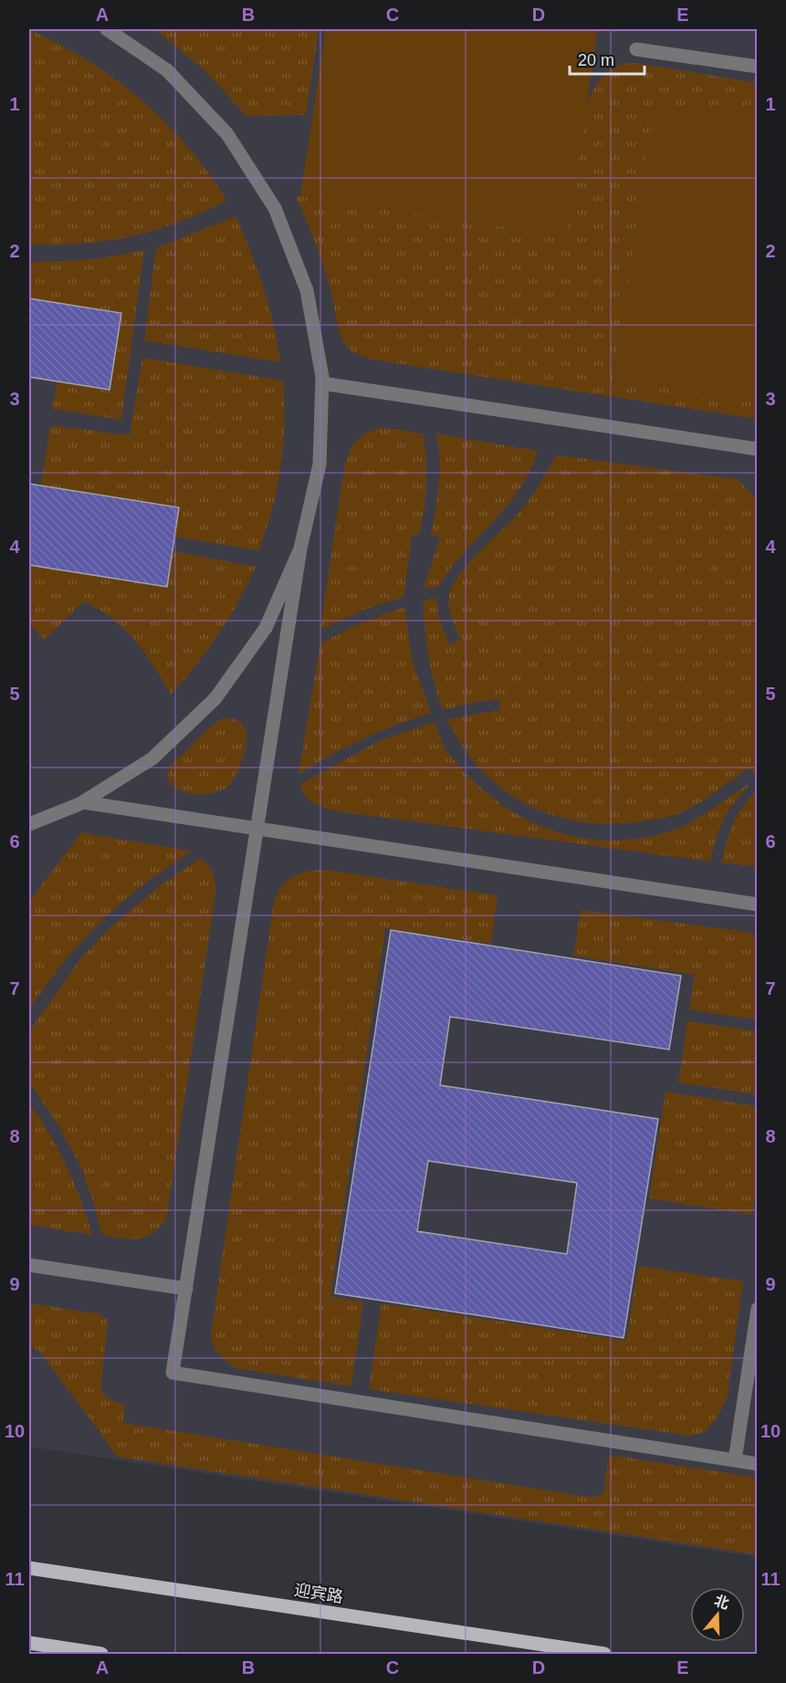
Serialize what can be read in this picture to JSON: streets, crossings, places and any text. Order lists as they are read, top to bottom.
{
  "streets": {
    "main road": ["迎宾路"]
  },
  "scale_bar": "20 m",
  "north": "top",
  "grid": {
    "columns": [
      "A",
      "B",
      "C",
      "D",
      "E"
    ],
    "rows": [
      "1",
      "2",
      "3",
      "4",
      "5",
      "6",
      "7",
      "8",
      "9",
      "10",
      "11"
    ]
  }
}
